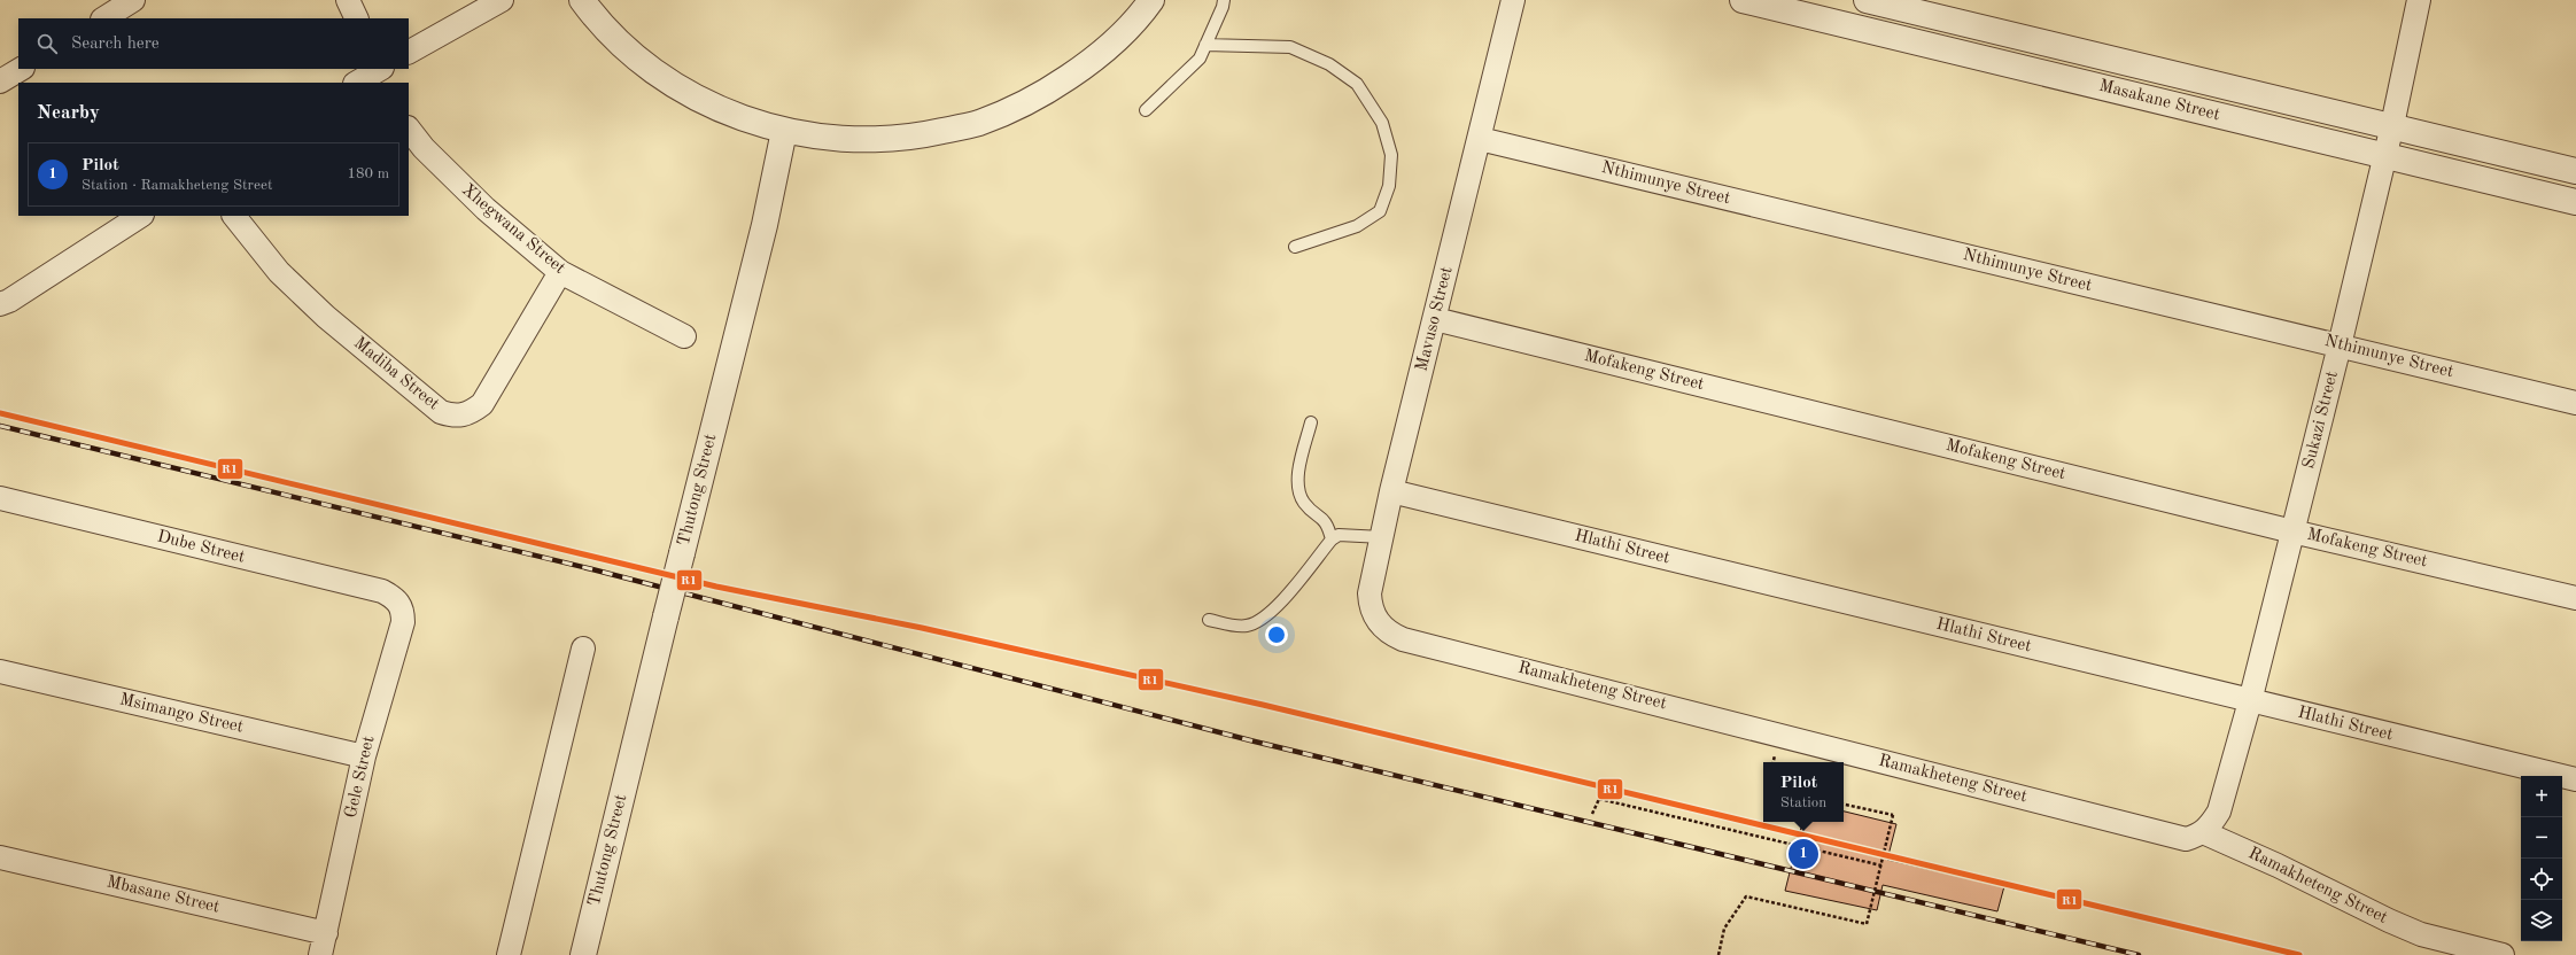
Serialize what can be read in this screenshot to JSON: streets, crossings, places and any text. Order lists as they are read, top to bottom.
{
  "streets": {
    "street": [
      "Masakane Street",
      "Nthimunye Street",
      "Xhegwana Street",
      "Mavuso Street",
      "Mofakeng Street",
      "Madiba Street",
      "Sukazi Street",
      "Thutong Street",
      "Dube Street",
      "Hlathi Street",
      "Ramakheteng Street",
      "Msimango Street",
      "Gele Street",
      "Mbasane Street"
    ]
  },
  "crossings": [
    ["Masakane Street", "Sukazi Street"],
    ["Nthimunye Street", "Mavuso Street"],
    ["Nthimunye Street", "Sukazi Street"],
    ["Xhegwana Street", "Madiba Street"],
    ["Mavuso Street", "Mofakeng Street"],
    ["Mavuso Street", "Hlathi Street"],
    ["Mavuso Street", "Ramakheteng Street"],
    ["Mofakeng Street", "Sukazi Street"],
    ["Sukazi Street", "Hlathi Street"],
    ["Sukazi Street", "Ramakheteng Street"],
    ["Dube Street", "Gele Street"],
    ["Msimango Street", "Gele Street"],
    ["Gele Street", "Mbasane Street"]
  ],
  "lines": ["transit line R1"],
  "page": {
    "search": "Search here",
    "heading": "Nearby",
    "list": [
      {
        "mark": "1",
        "name": "Pilot",
        "note": "Station · Ramakheteng Street",
        "value": "180 m"
      }
    ],
    "popup": ["Pilot", "Station"],
    "map_buttons": ["+", "−"],
    "pins": "1"
  }
}
